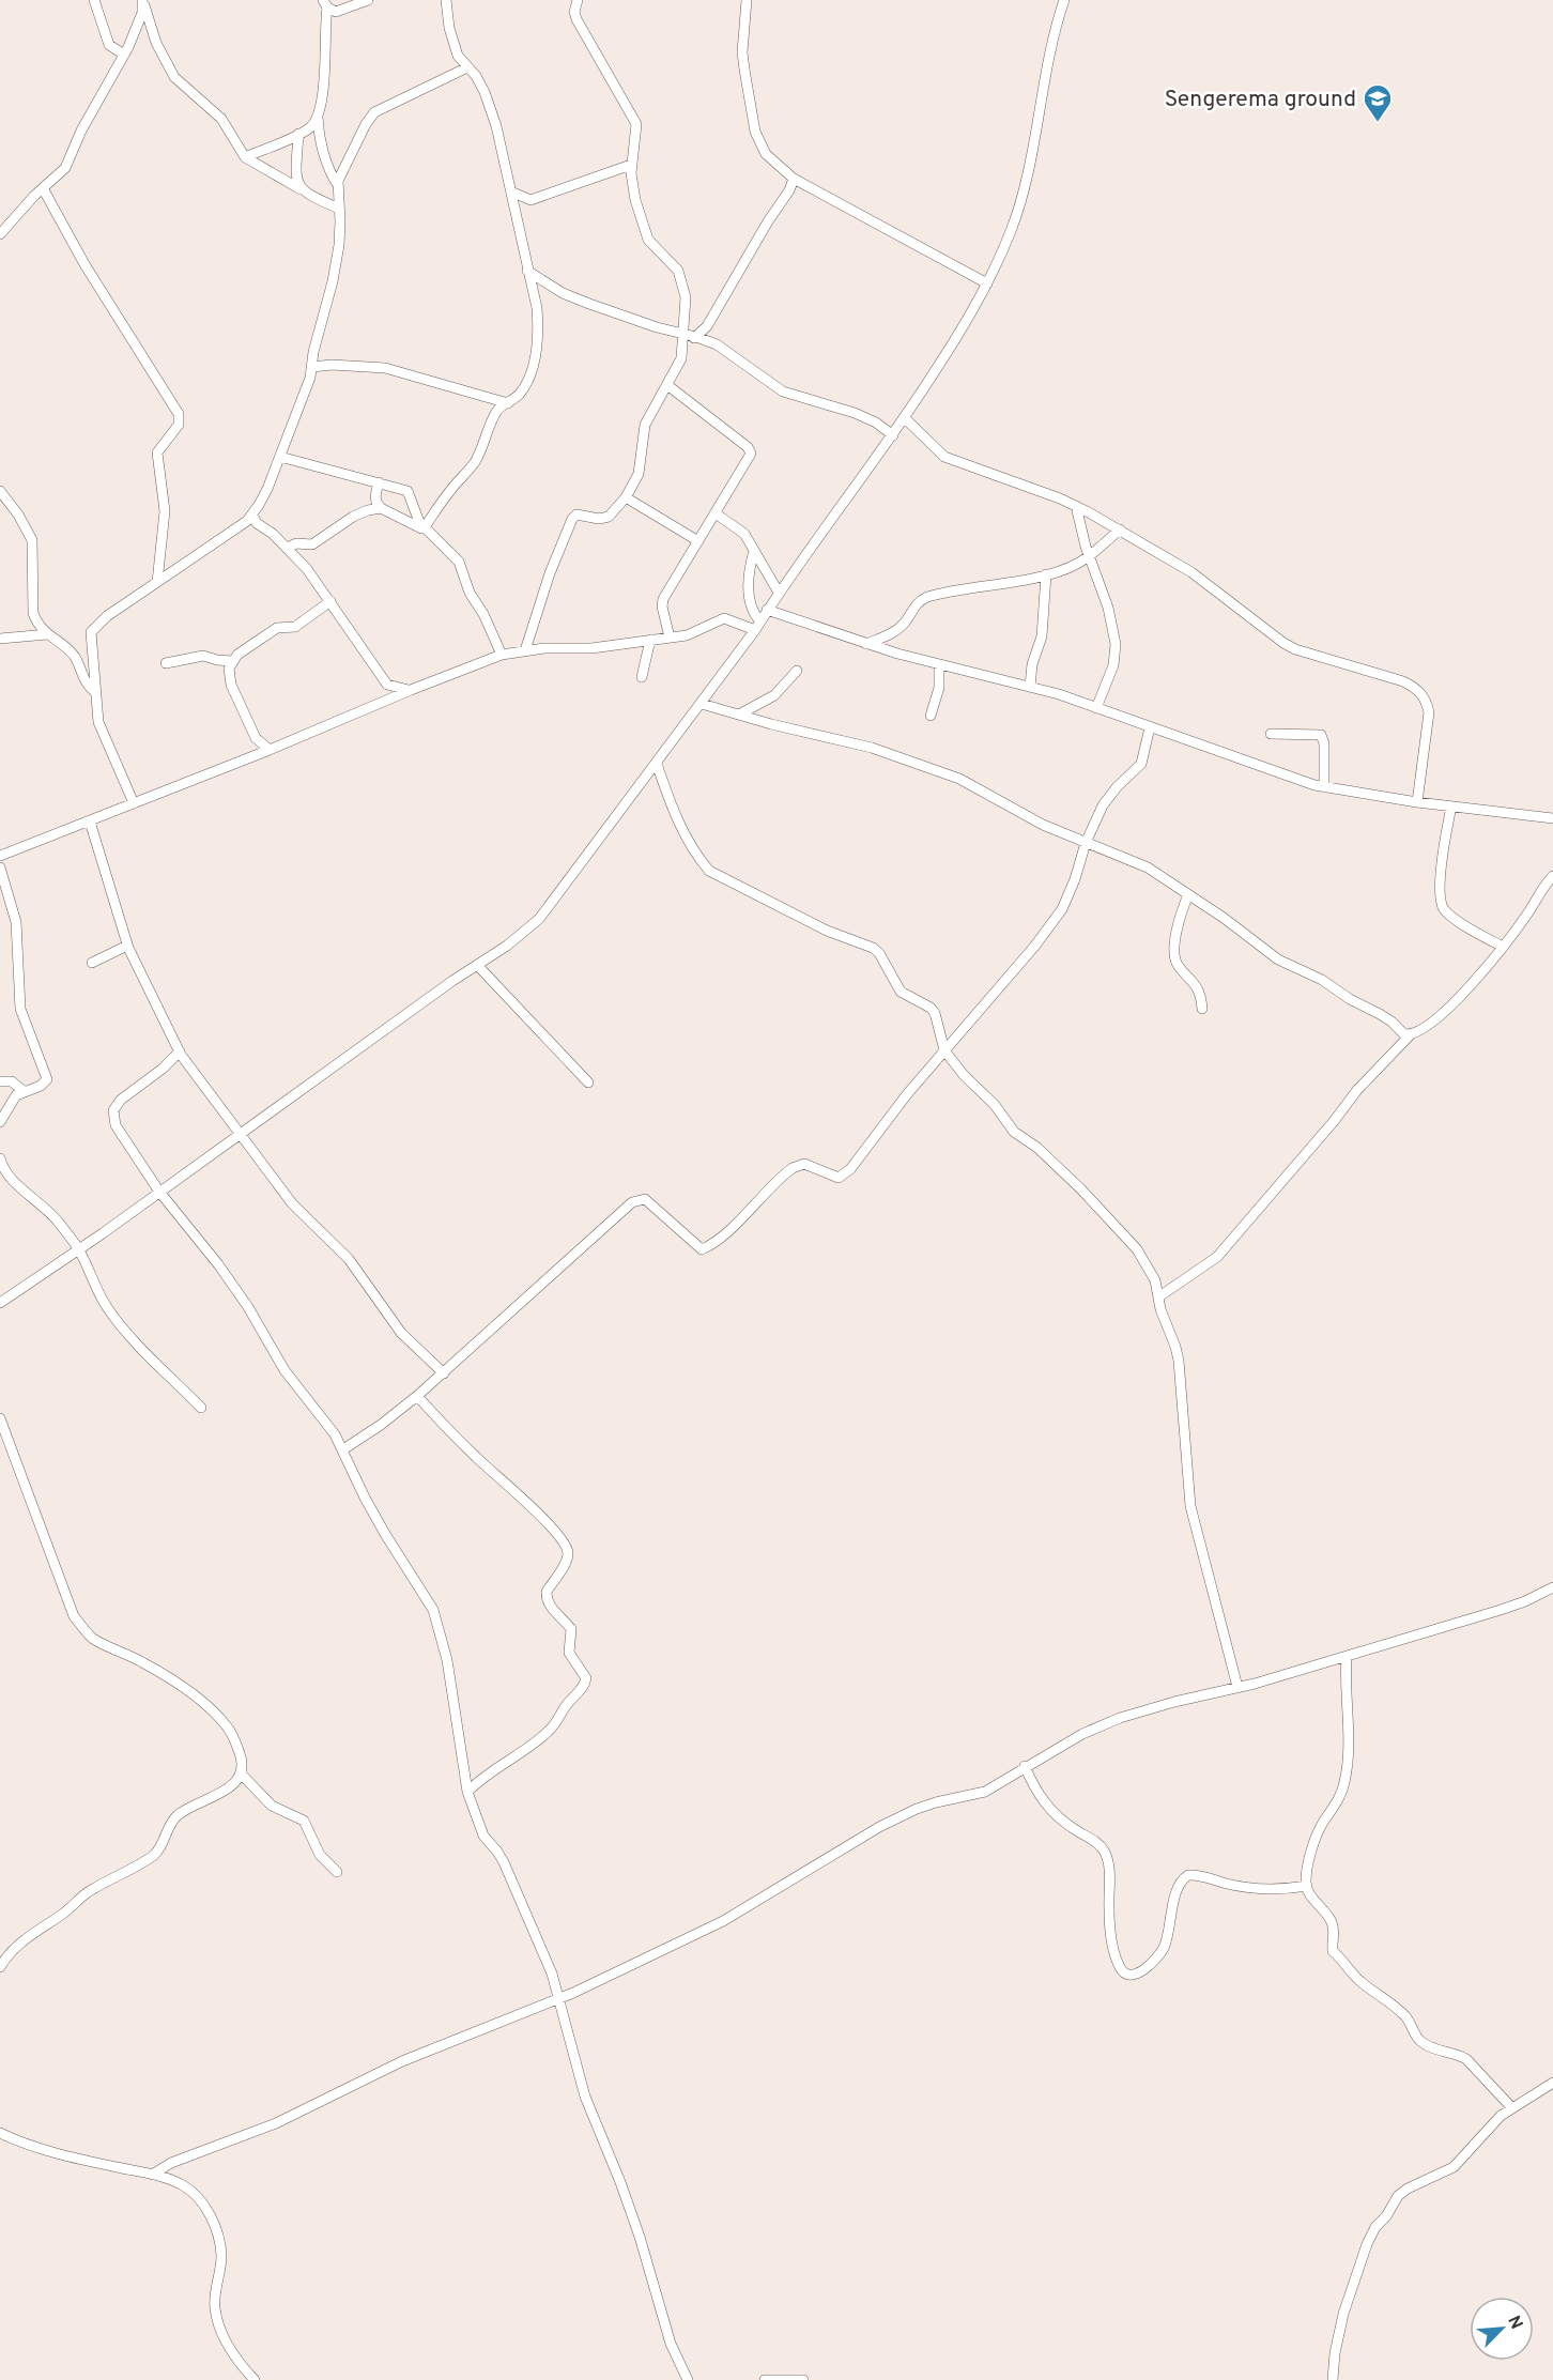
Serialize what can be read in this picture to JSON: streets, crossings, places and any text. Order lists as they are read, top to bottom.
{
  "places": {
    "school or university": ["Sengerema ground"]
  },
  "north": "top right"
}
